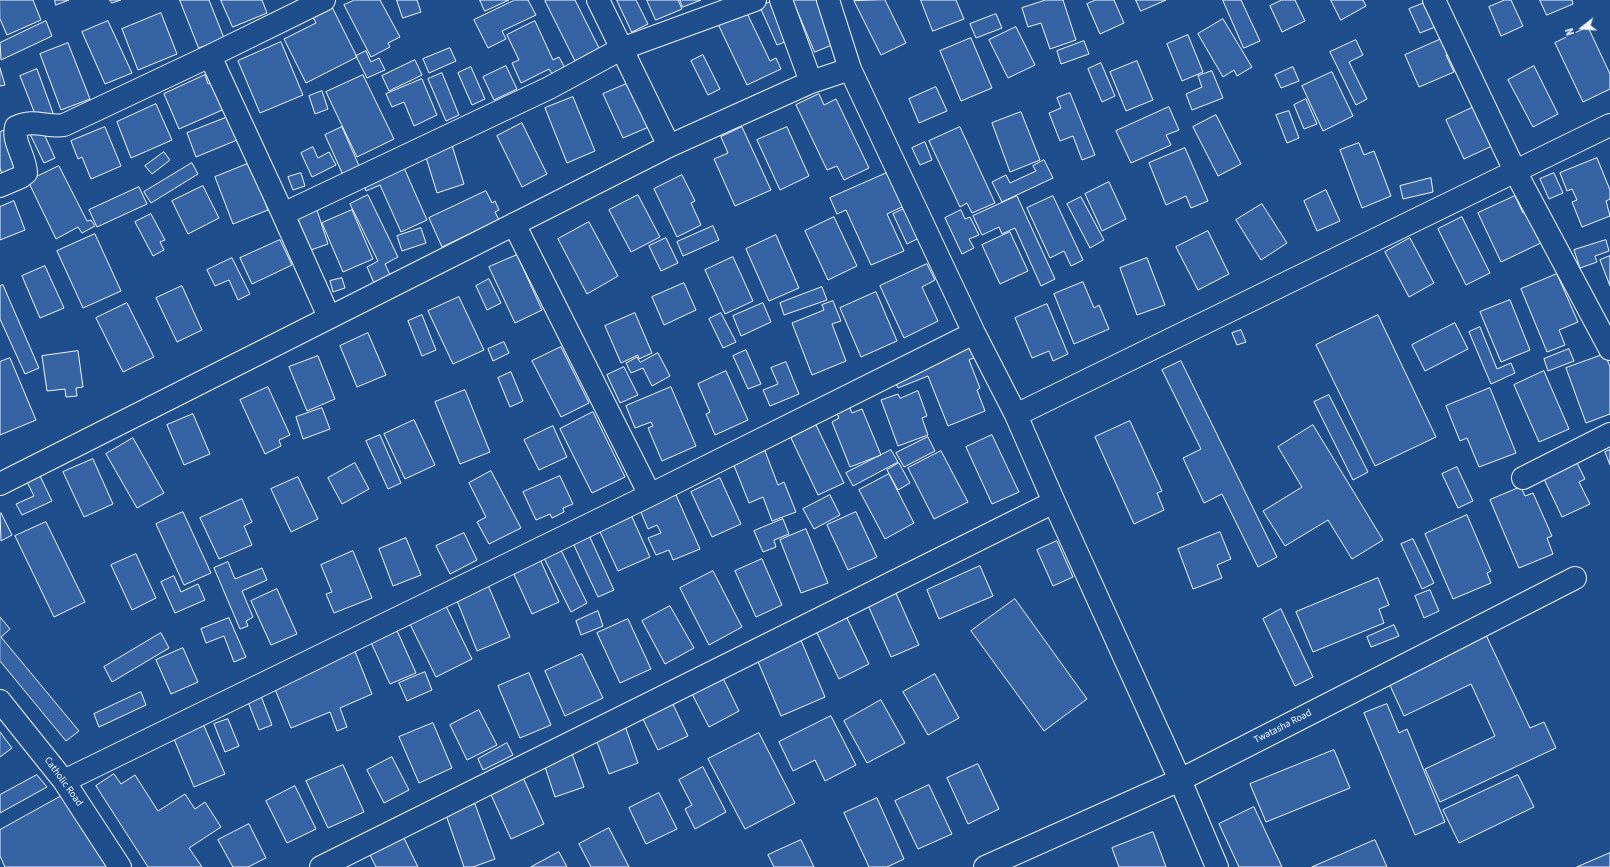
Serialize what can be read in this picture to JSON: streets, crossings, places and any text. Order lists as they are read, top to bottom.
{
  "streets": {
    "street": ["Twatasha Road", "Catholic Road"]
  },
  "north": "left"
}
